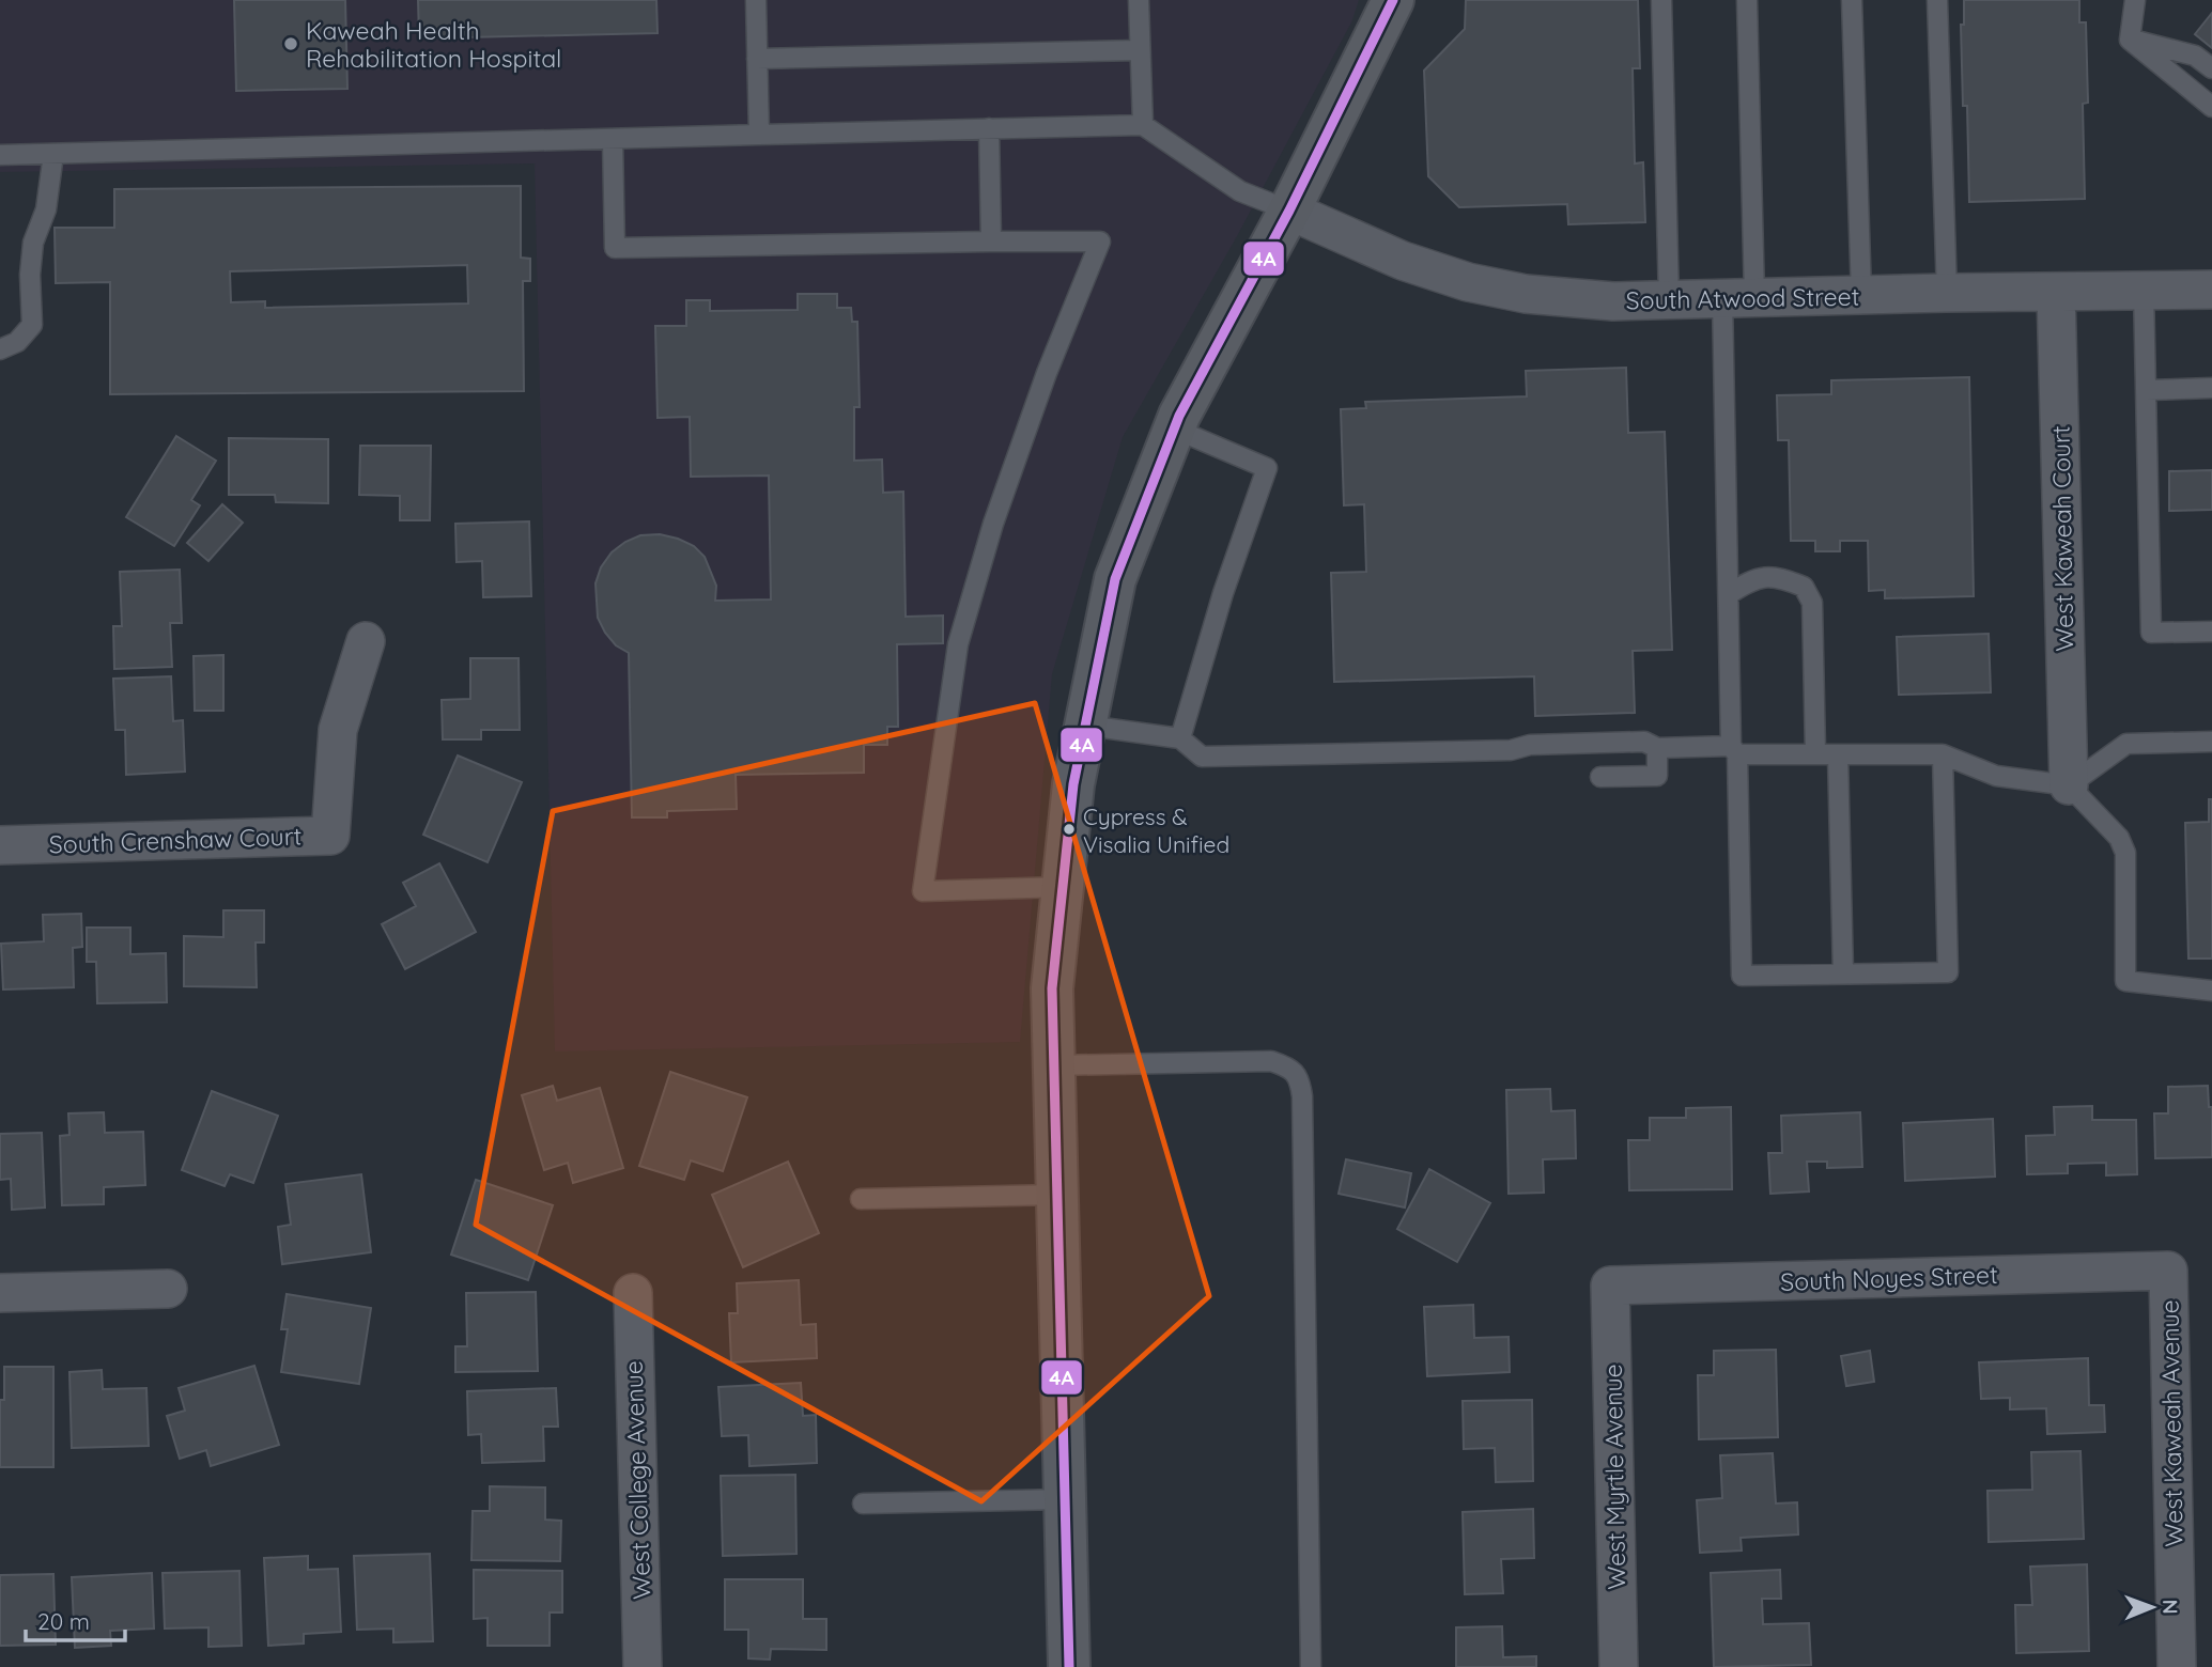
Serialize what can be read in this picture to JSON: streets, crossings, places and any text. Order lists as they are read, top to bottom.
{
  "streets": {
    "street": [
      "South Atwood Street",
      "West Kaweah Court",
      "South Crenshaw Court",
      "South Noyes Street",
      "West Kaweah Avenue",
      "West Myrtle Avenue",
      "West College Avenue"
    ]
  },
  "crossings": [
    ["South Atwood Street", "West Kaweah Court"],
    ["South Noyes Street", "West Kaweah Avenue"],
    ["South Noyes Street", "West Myrtle Avenue"]
  ],
  "places": ["Kaweah Health Rehabilitation Hospital", "Cypress & Visalia Unified"],
  "lines": ["transit line 4A"],
  "scale_bar": "20 m",
  "north": "right"
}
